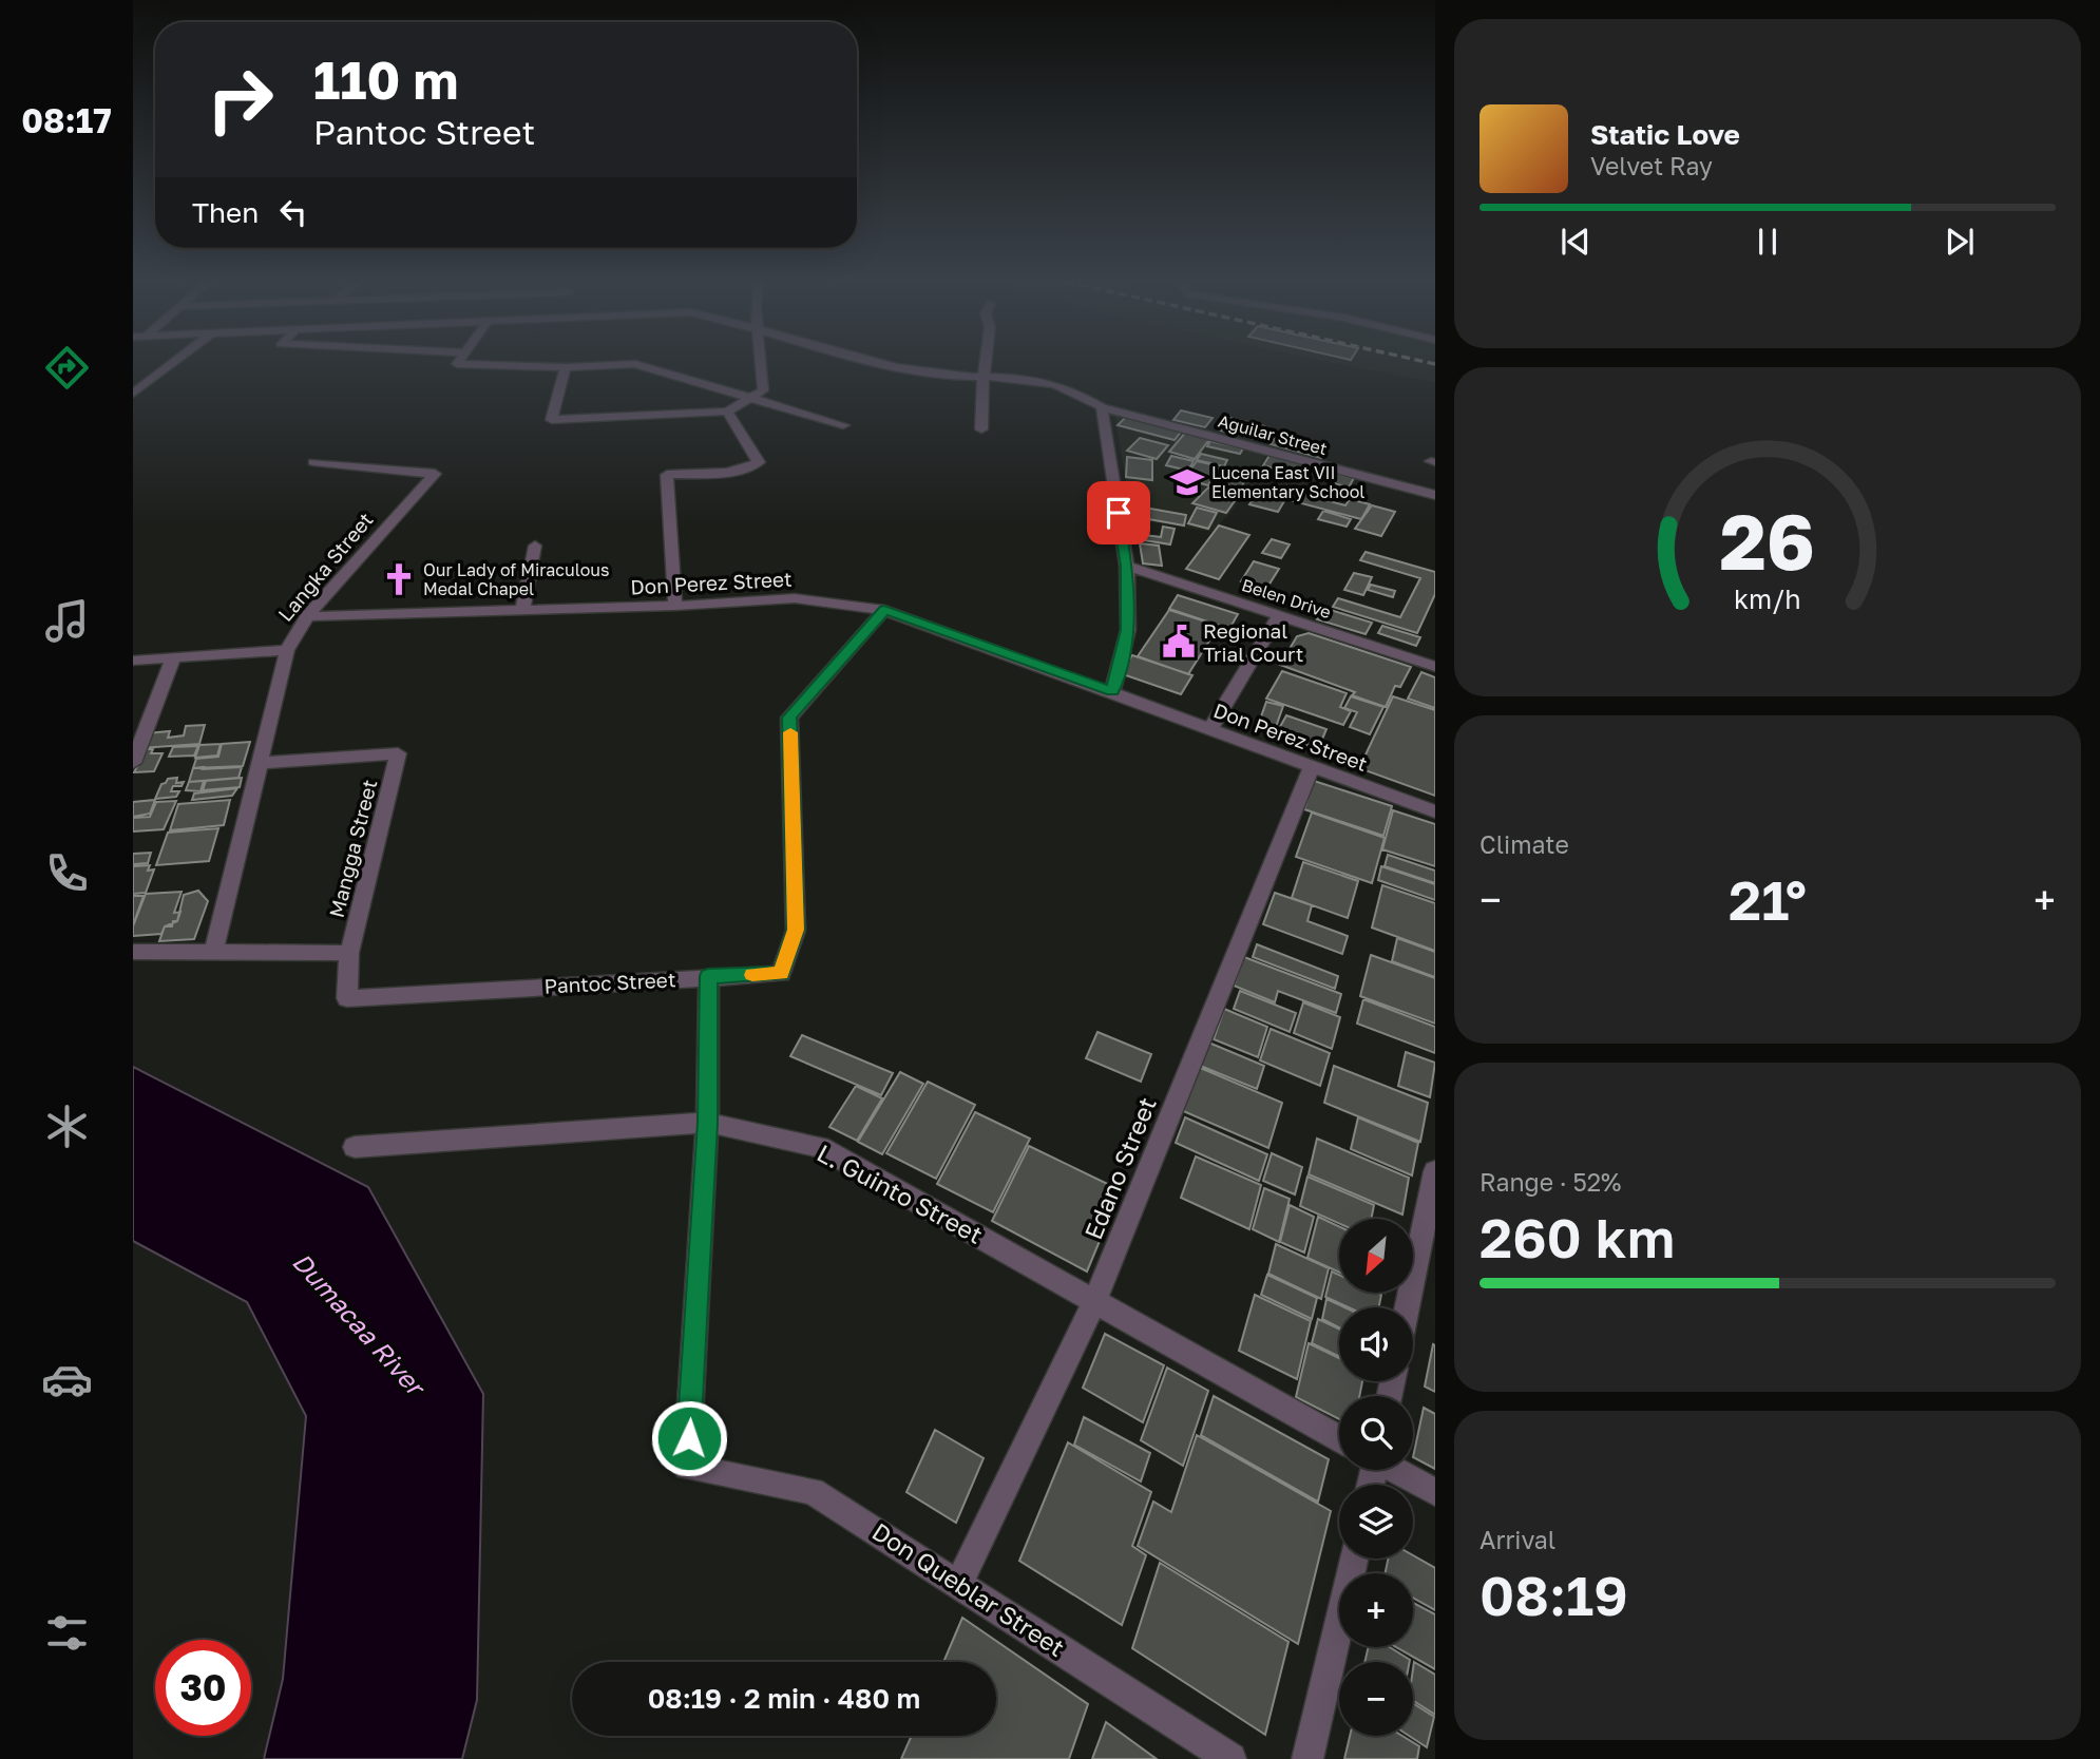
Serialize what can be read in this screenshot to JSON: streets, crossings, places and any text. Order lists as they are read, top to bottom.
{
  "streets": {
    "street": [
      "Aguilar Street",
      "Langka Street",
      "Don Perez Street",
      "Belen Drive",
      "Mangga Street",
      "Pantoc Street",
      "Edano Street",
      "L. Guinto Street",
      "Don Queblar Street"
    ]
  },
  "crossings": [
    ["Langka Street", "Don Perez Street"],
    ["Langka Street", "Mangga Street"],
    ["Don Perez Street", "Pantoc Street"],
    ["Don Perez Street", "Edano Street"],
    ["Mangga Street", "Pantoc Street"],
    ["Edano Street", "L. Guinto Street"],
    ["Edano Street", "Don Queblar Street"],
    ["L. Guinto Street", "Don Queblar Street"]
  ],
  "water": ["Dumacaa River"],
  "places": {
    "school or university": ["Lucena East VII Elementary School"],
    "church": ["Our Lady of Miraculous Medal Chapel"],
    "public building": ["Regional Trial Court"]
  },
  "north": "bottom left",
  "page": {
    "tabs": "08:17",
    "turn": ["110 m", "Pantoc Street"],
    "song": ["Static Love", "Velvet Ray"],
    "then": "Then",
    "tile": [
      "Climate",
      ["Range · 52%", "260 km"],
      ["Arrival", "08:19"]
    ],
    "heat": ["−", "21°", "+"],
    "map_buttons": ["+", "−"],
    "limit": "30",
    "trip": "08:19 · 2 min · 480 m",
    "gauge": ["26", "km/h"]
  }
}
